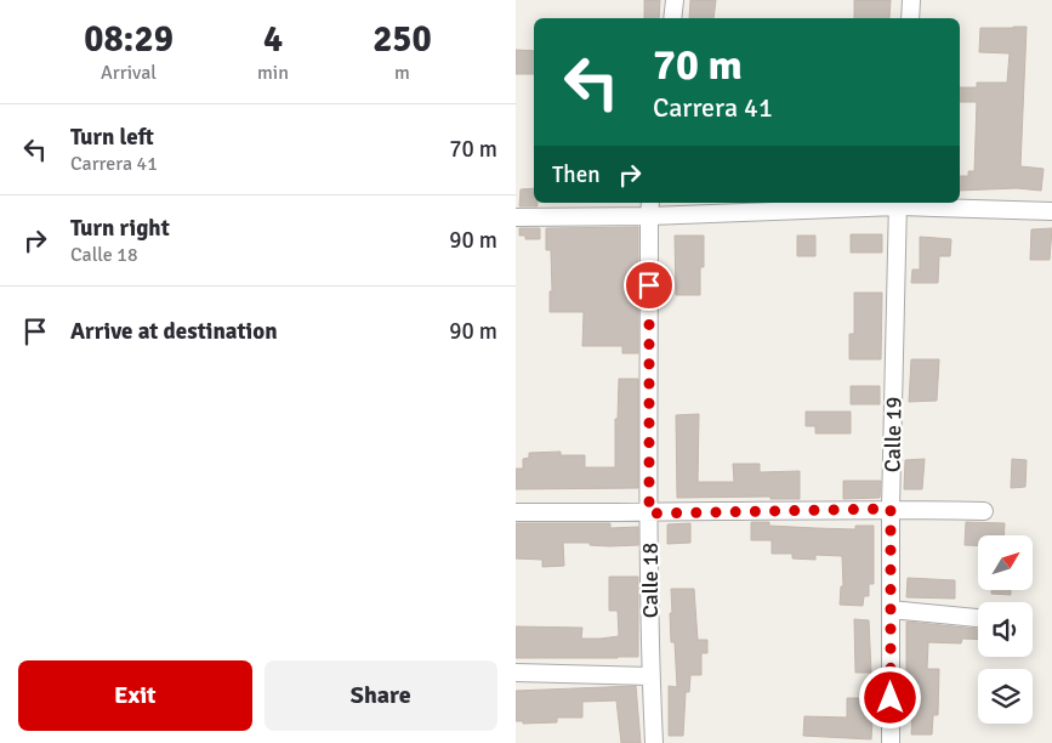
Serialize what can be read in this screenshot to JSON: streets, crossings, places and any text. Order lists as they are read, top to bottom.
{
  "streets": {
    "street": ["Calle 19", "Calle 18"]
  },
  "north": "top right",
  "page": {
    "eta": [
      "08:29",
      "Arrival",
      "4",
      "min",
      "250",
      "m"
    ],
    "turn": ["70 m", "Carrera 41"],
    "list": [
      {
        "name": "Turn left",
        "note": "Carrera 41",
        "value": "70 m"
      },
      {
        "name": "Turn right",
        "note": "Calle 18",
        "value": "90 m"
      },
      {
        "name": "Arrive at destination",
        "value": "90 m"
      }
    ],
    "then": "Then",
    "buttons": ["Exit", "Share"]
  }
}
